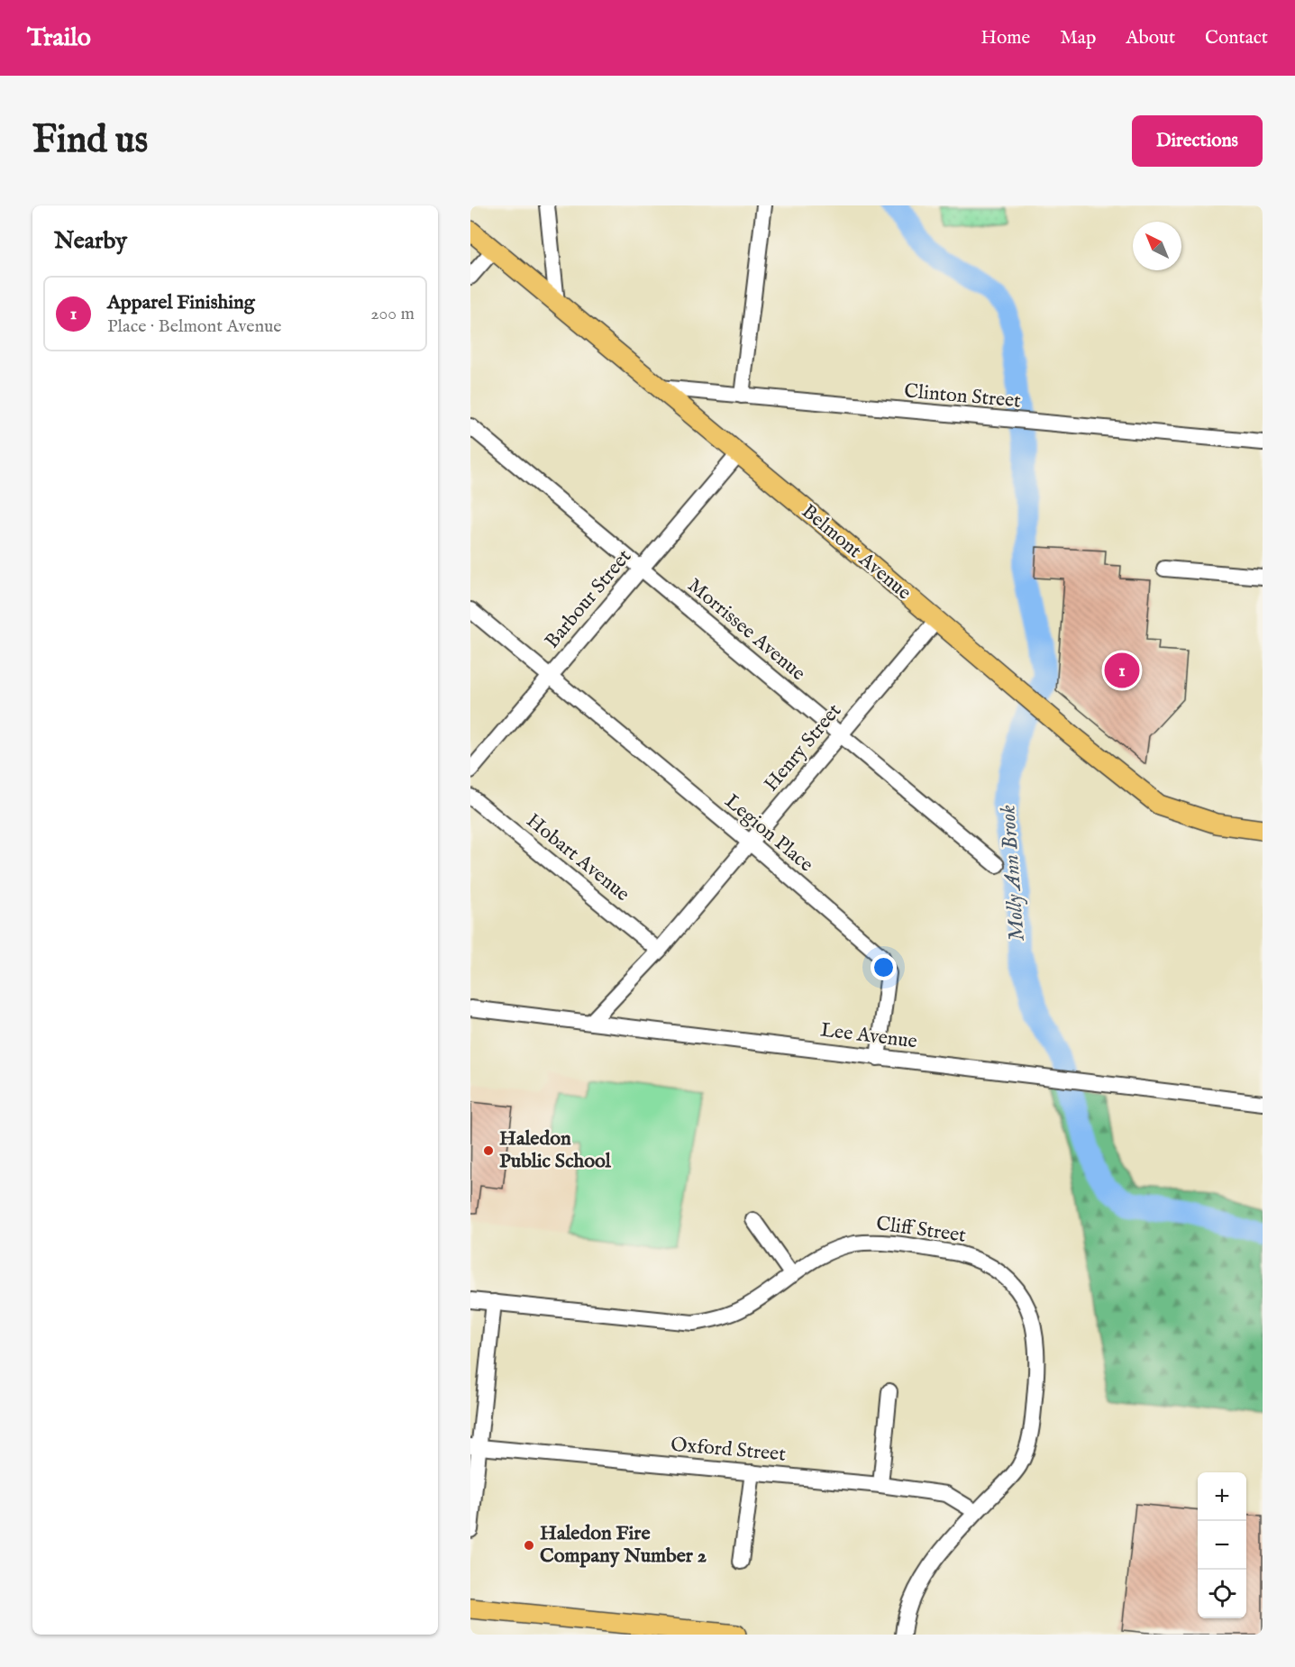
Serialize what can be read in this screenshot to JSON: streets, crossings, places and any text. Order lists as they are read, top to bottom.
{
  "streets": {
    "main road": ["Belmont Avenue"],
    "street": [
      "Clinton Street",
      "Barbour Street",
      "Morrissee Avenue",
      "Henry Street",
      "Legion Place",
      "Hobart Avenue",
      "Lee Avenue",
      "Cliff Street",
      "Oxford Street"
    ]
  },
  "crossings": [
    ["Clinton Street", "Belmont Avenue"],
    ["Belmont Avenue", "Barbour Street"],
    ["Belmont Avenue", "Henry Street"],
    ["Barbour Street", "Morrissee Avenue"],
    ["Barbour Street", "Legion Place"],
    ["Morrissee Avenue", "Henry Street"],
    ["Henry Street", "Legion Place"],
    ["Henry Street", "Hobart Avenue"],
    ["Henry Street", "Lee Avenue"],
    ["Legion Place", "Lee Avenue"],
    ["Cliff Street", "Oxford Street"]
  ],
  "water": ["Molly Ann Brook"],
  "places": ["Haledon Public School", "Haledon Fire Company Number 2"],
  "north": "top left",
  "page": {
    "header": "Trailo",
    "nav": [
      "Home",
      "Map",
      "About",
      "Contact"
    ],
    "buttons": "Directions",
    "title": "Find us",
    "heading": "Nearby",
    "list": [
      {
        "mark": "1",
        "name": "Apparel Finishing",
        "note": "Place · Belmont Avenue",
        "value": "200 m"
      }
    ],
    "pins": "1",
    "map_buttons": ["+", "−"]
  }
}
